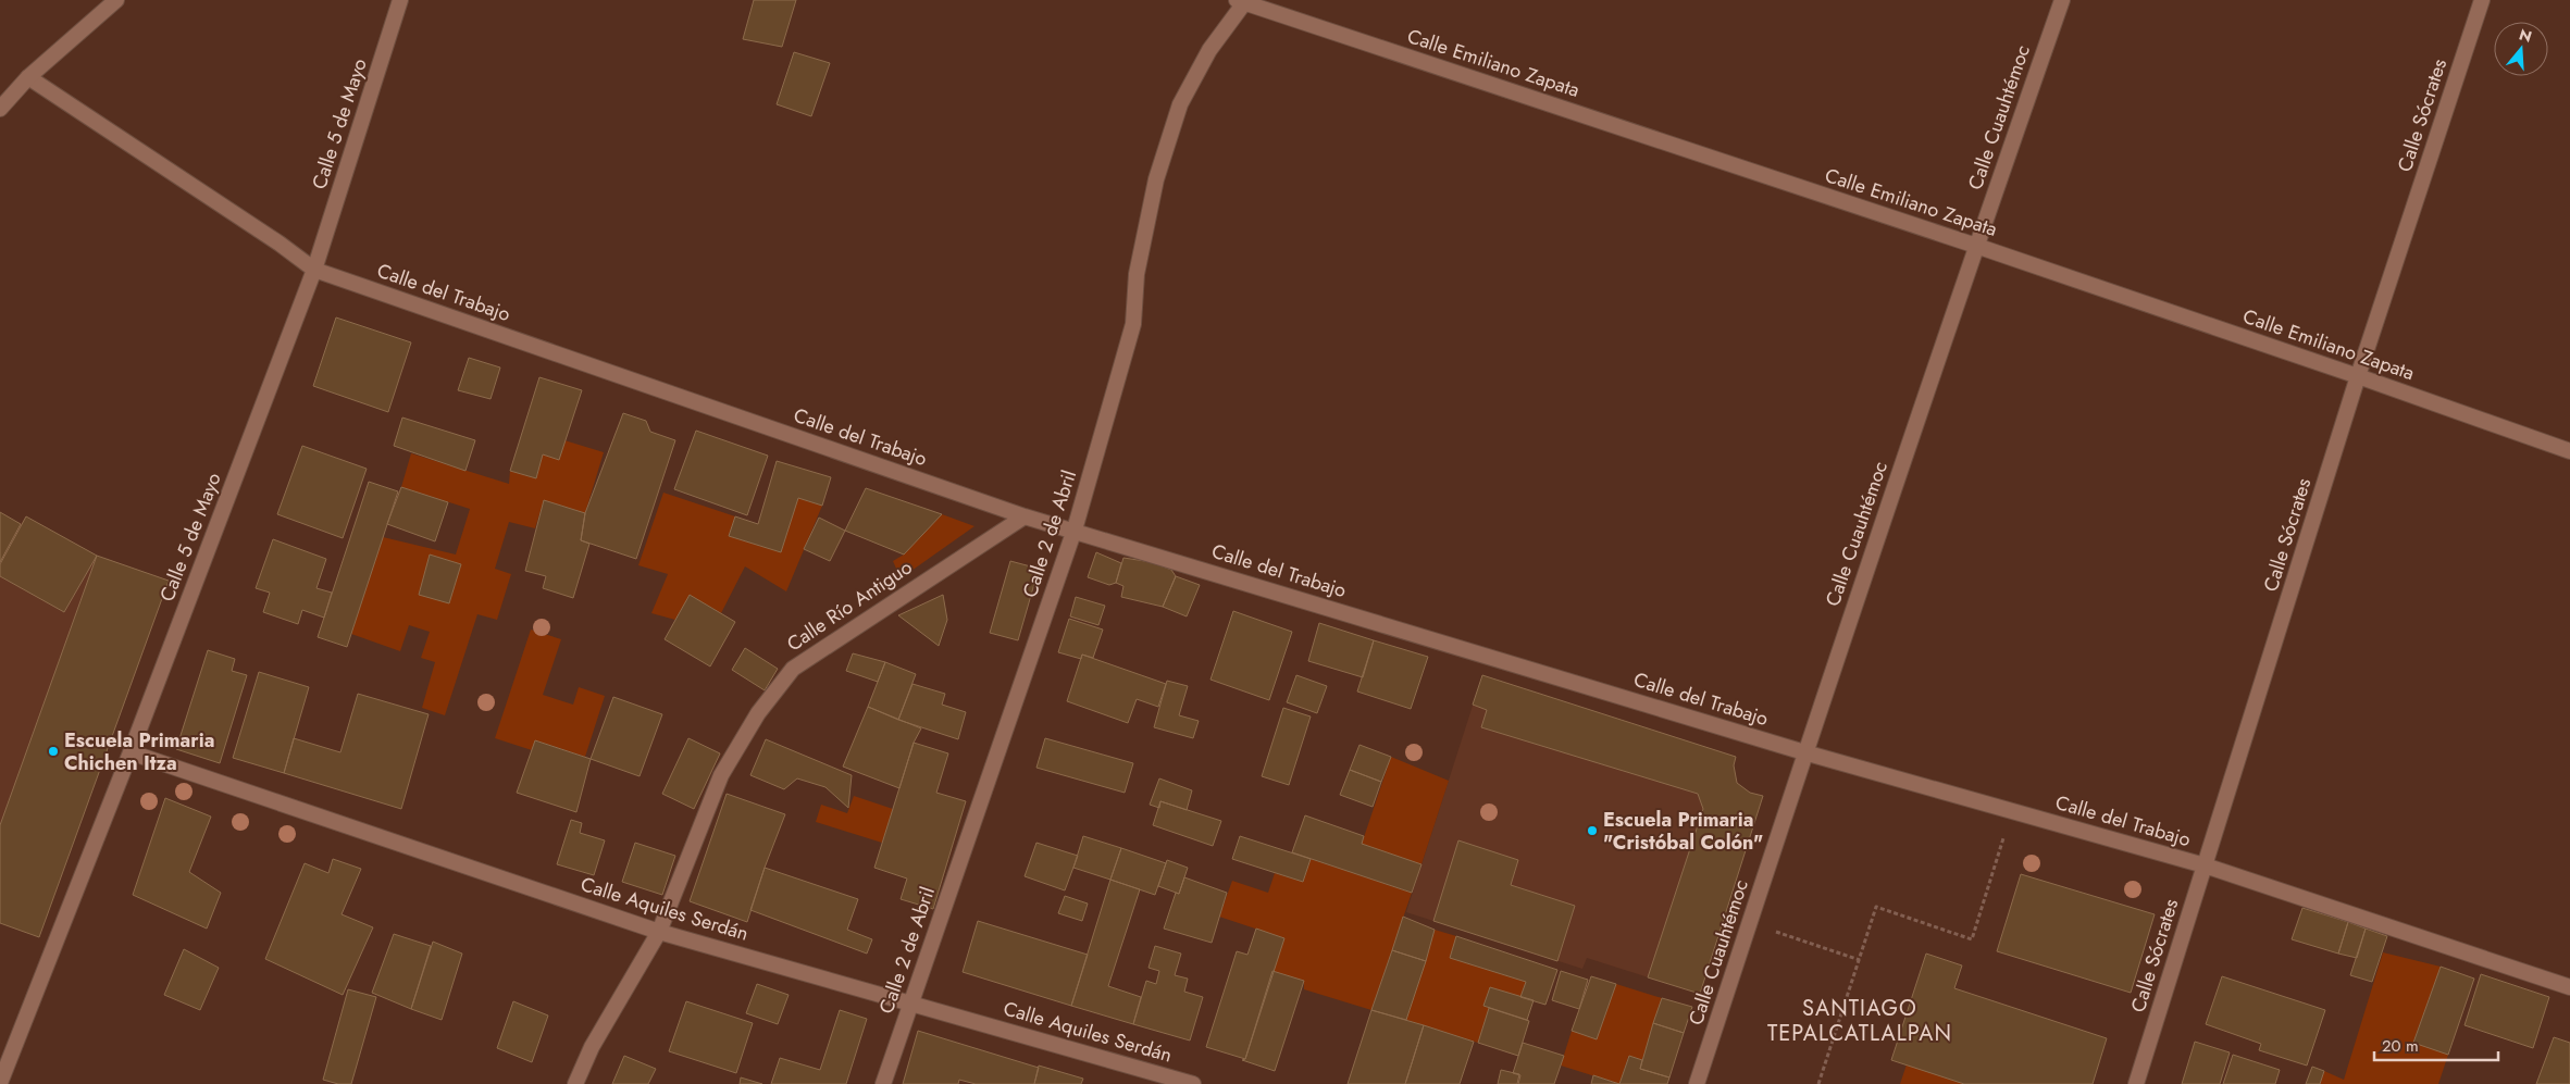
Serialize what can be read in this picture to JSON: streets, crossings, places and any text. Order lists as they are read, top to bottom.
{
  "streets": {
    "street": [
      "Calle Emiliano Zapata",
      "Calle Sócrates",
      "Calle Cuauhtémoc",
      "Calle 5 de Mayo",
      "Calle del Trabajo",
      "Calle 2 de Abril",
      "Calle Río Antiguo",
      "Calle Aquiles Serdán"
    ]
  },
  "crossings": [
    ["Calle Emiliano Zapata", "Calle Sócrates"],
    ["Calle Emiliano Zapata", "Calle Cuauhtémoc"],
    ["Calle Emiliano Zapata", "Calle 2 de Abril"],
    ["Calle Sócrates", "Calle del Trabajo"],
    ["Calle Cuauhtémoc", "Calle del Trabajo"],
    ["Calle 5 de Mayo", "Calle del Trabajo"],
    ["Calle 5 de Mayo", "Calle Aquiles Serdán"],
    ["Calle del Trabajo", "Calle 2 de Abril"],
    ["Calle del Trabajo", "Calle Río Antiguo"],
    ["Calle 2 de Abril", "Calle Aquiles Serdán"],
    ["Calle Río Antiguo", "Calle Aquiles Serdán"]
  ],
  "districts": ["SANTIAGO TEPALCATLALPAN"],
  "places": ["Escuela Primaria Chichen Itza", "Escuela Primaria \"Cristóbal Colón\""],
  "scale_bar": "20 m",
  "north": "top"
}
